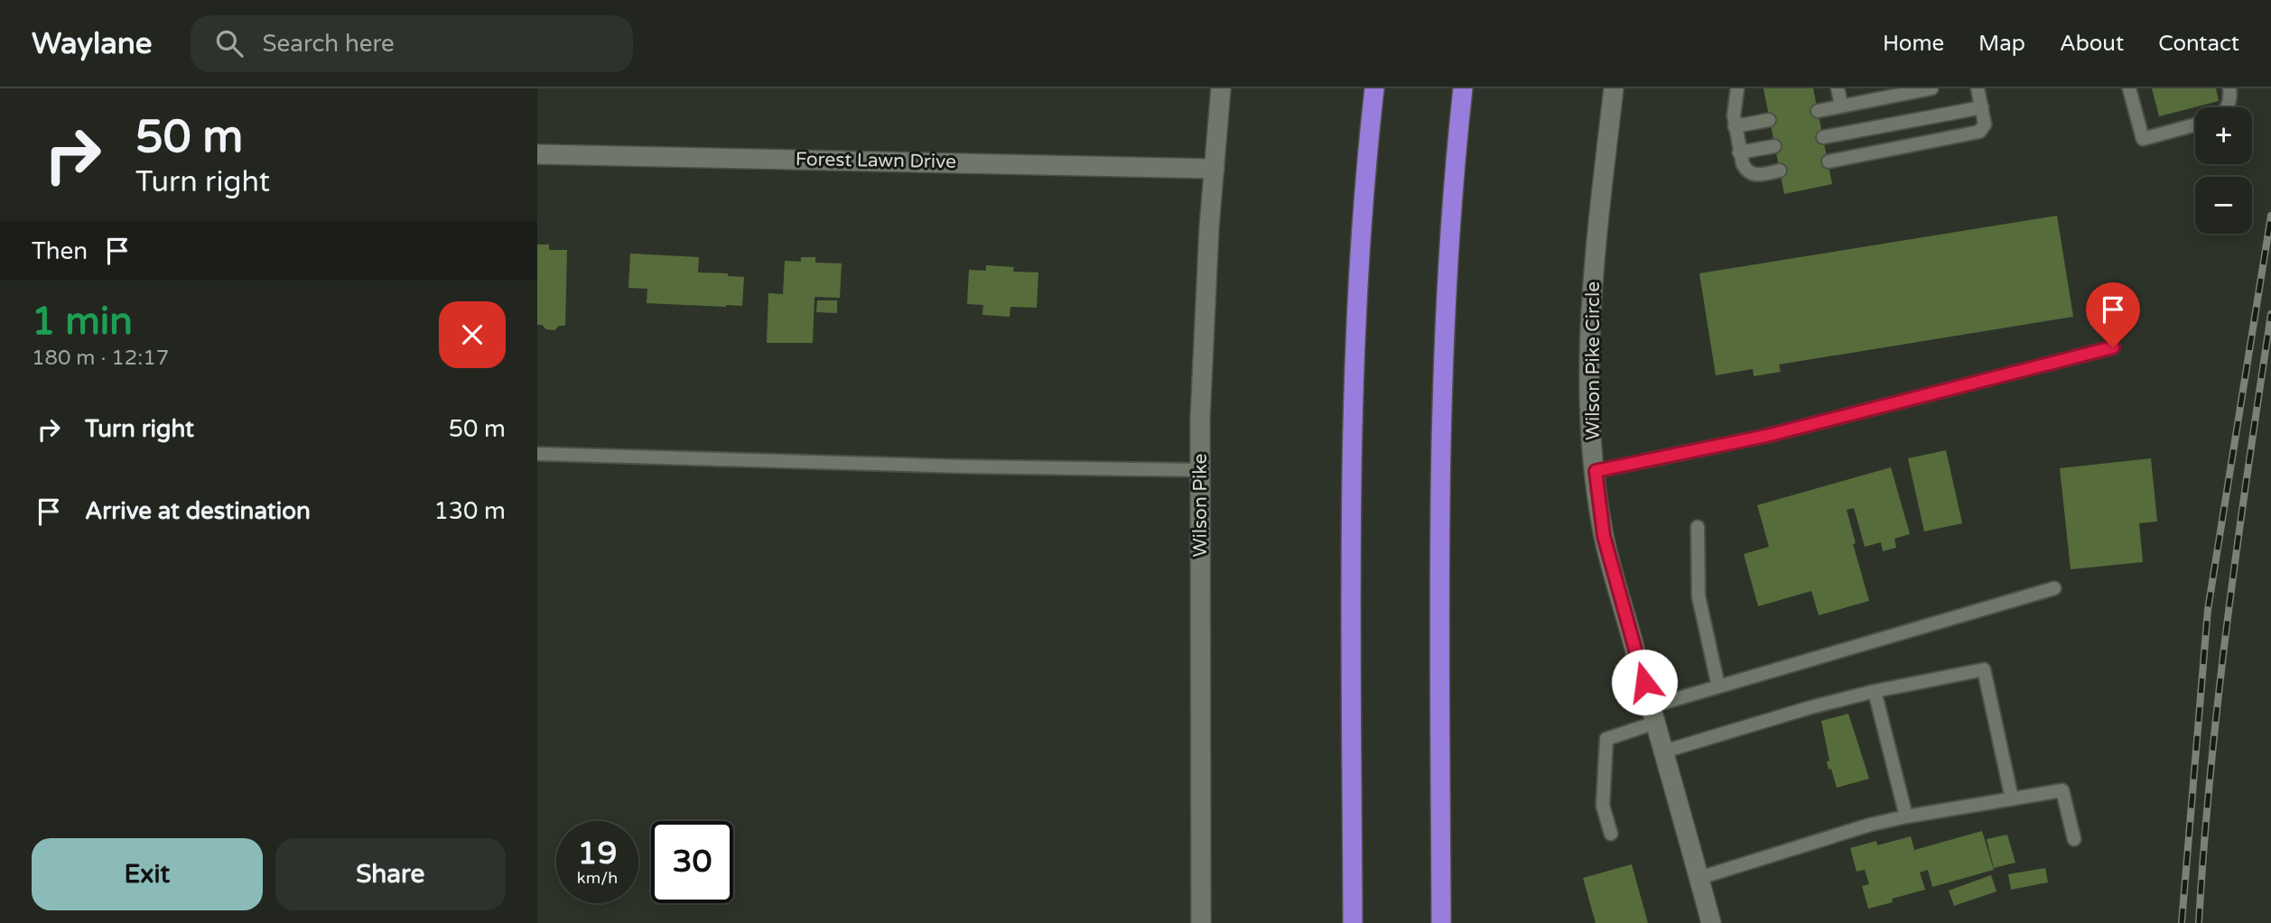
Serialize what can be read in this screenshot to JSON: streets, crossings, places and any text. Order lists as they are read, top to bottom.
{
  "streets": {
    "street": ["Forest Lawn Drive", "Wilson Pike Circle", "Wilson Pike"]
  },
  "crossings": [
    ["Forest Lawn Drive", "Wilson Pike"]
  ],
  "page": {
    "header": "Waylane",
    "search": "Search here",
    "nav": [
      "Home",
      "Map",
      "About",
      "Contact"
    ],
    "turn": ["50 m", "Turn right"],
    "map_buttons": ["+", "−"],
    "then": "Then",
    "heading": ["1 min", "180 m · 12:17"],
    "list": [
      {
        "name": "Turn right",
        "value": "50 m"
      },
      {
        "name": "Arrive at destination",
        "value": "130 m"
      }
    ],
    "speed": "19 km/h",
    "limit": "30",
    "buttons": ["Exit", "Share"]
  }
}
